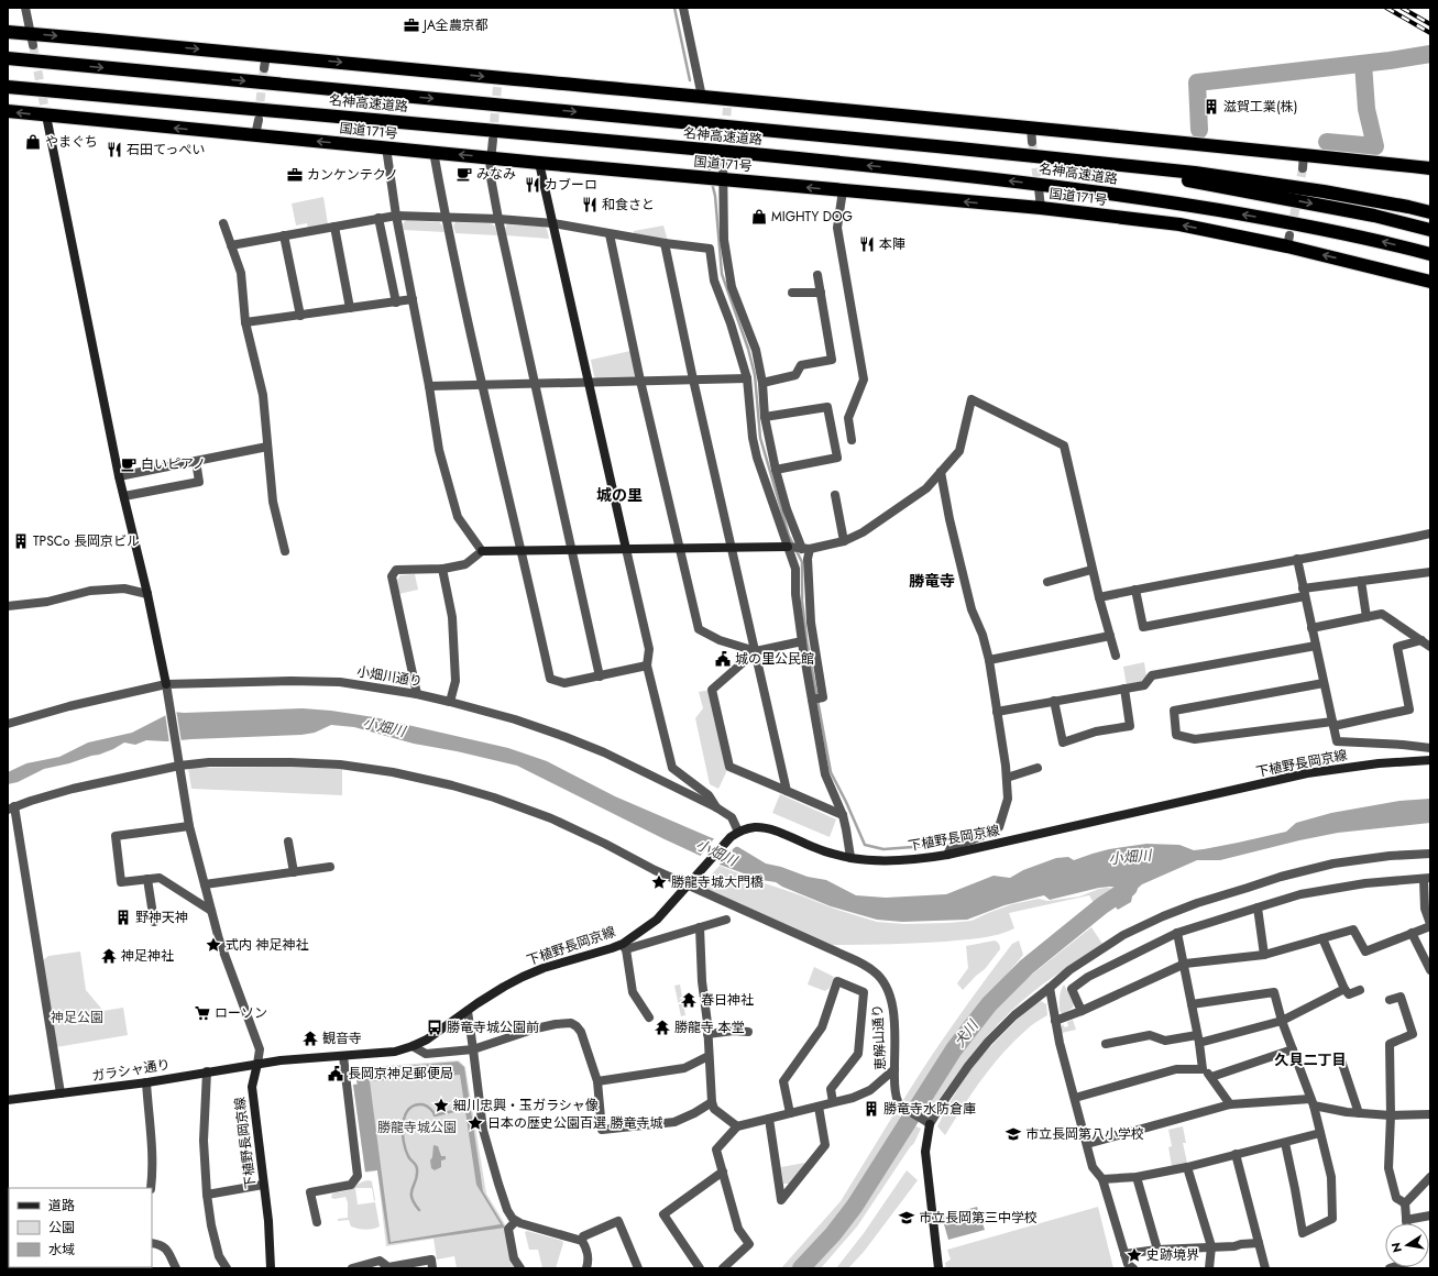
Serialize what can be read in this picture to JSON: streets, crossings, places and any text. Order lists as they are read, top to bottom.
{
  "streets": {
    "highway": ["名神高速道路", "国道171号"],
    "street": [
      "小畑川通り",
      "下植野長岡京線",
      "恵解山通り",
      "ガラシャ通り"
    ]
  },
  "crossings": [
    ["小畑川通り", "下植野長岡京線"],
    ["下植野長岡京線", "恵解山通り"],
    ["下植野長岡京線", "ガラシャ通り"]
  ],
  "districts": ["城の里", "勝竜寺", "久貝二丁目"],
  "water": ["小畑川", "犬川"],
  "parks": ["神足公園", "勝龍寺城公園"],
  "places": {
    "office": ["JA全農京都", "カンケンテクノ"],
    "building": [
      "滋賀工業(株)",
      "TPSCo 長岡京ビル",
      "野神天神",
      "勝竜寺水防倉庫"
    ],
    "shop": ["やまぐち", "MIGHTY DOG"],
    "restaurant": [
      "石田てっぺい",
      "カブーロ",
      "和食さと",
      "本陣"
    ],
    "cafe": ["みなみ", "白いピアノ"],
    "public building": ["城の里公民館", "長岡京神足郵便局"],
    "place": [
      "勝龍寺城大門橋",
      "式内 神足神社",
      "細川忠興・玉ガラシャ像",
      "日本の歴史公園百選 勝竜寺城",
      "史跡境界"
    ],
    "temple": [
      "神足神社",
      "春日神社",
      "勝龍寺 本堂",
      "観音寺"
    ],
    "supermarket": ["ローソン"],
    "bus stop": ["勝竜寺城公園前"],
    "school or university": ["市立長岡第八小学校", "市立長岡第三中学校"]
  },
  "legend": ["道路", "公園", "水域"],
  "north": "left"
}
